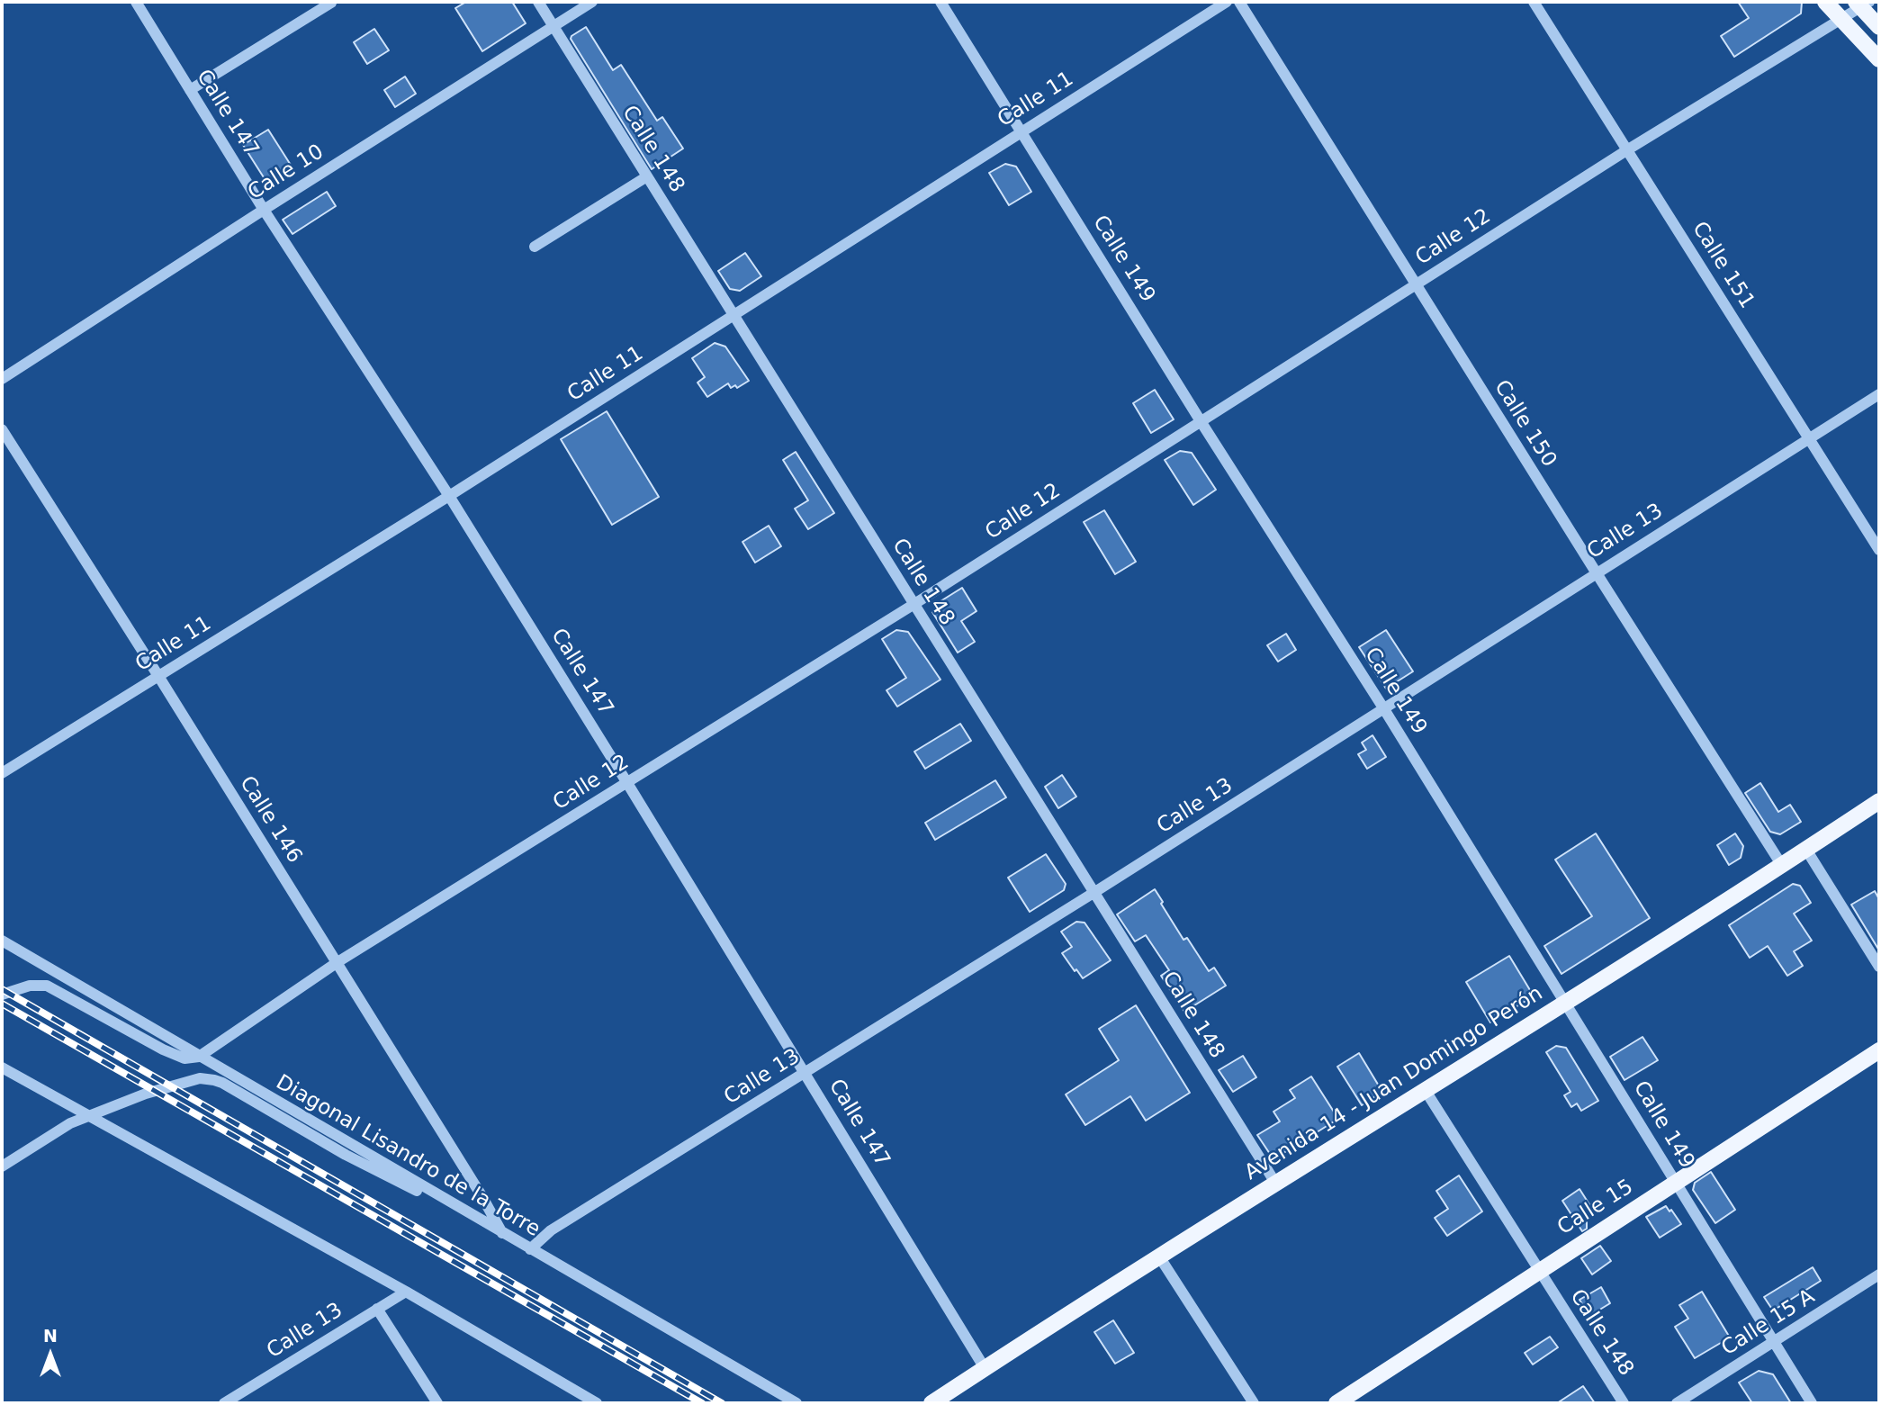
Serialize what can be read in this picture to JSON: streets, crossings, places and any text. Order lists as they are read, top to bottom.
{
  "streets": {
    "main road": ["Avenida 14 - Juan Domingo Perón", "Calle 15"],
    "street": [
      "Calle 11",
      "Calle 147",
      "Calle 148",
      "Calle 10",
      "Calle 12",
      "Calle 149",
      "Calle 151",
      "Calle 150",
      "Calle 13",
      "Calle 146",
      "Diagonal Lisandro de la Torre",
      "Calle 15 A"
    ]
  },
  "crossings": [
    ["Calle 11", "Calle 147"],
    ["Calle 11", "Calle 148"],
    ["Calle 11", "Calle 149"],
    ["Calle 11", "Calle 146"],
    ["Calle 147", "Calle 10"],
    ["Calle 147", "Calle 12"],
    ["Calle 147", "Calle 13"],
    ["Calle 147", "Avenida 14 - Juan Domingo Perón"],
    ["Calle 148", "Calle 10"],
    ["Calle 148", "Calle 12"],
    ["Calle 148", "Calle 13"],
    ["Calle 148", "Avenida 14 - Juan Domingo Perón"],
    ["Calle 148", "Calle 15"],
    ["Calle 12", "Calle 149"],
    ["Calle 12", "Calle 151"],
    ["Calle 12", "Calle 150"],
    ["Calle 12", "Calle 146"],
    ["Calle 12", "Diagonal Lisandro de la Torre"],
    ["Calle 149", "Calle 13"],
    ["Calle 149", "Avenida 14 - Juan Domingo Perón"],
    ["Calle 149", "Calle 15"],
    ["Calle 149", "Calle 15 A"],
    ["Calle 151", "Calle 13"],
    ["Calle 150", "Calle 13"],
    ["Calle 150", "Avenida 14 - Juan Domingo Perón"],
    ["Calle 13", "Diagonal Lisandro de la Torre"],
    ["Calle 146", "Diagonal Lisandro de la Torre"]
  ],
  "north": "top"
}
